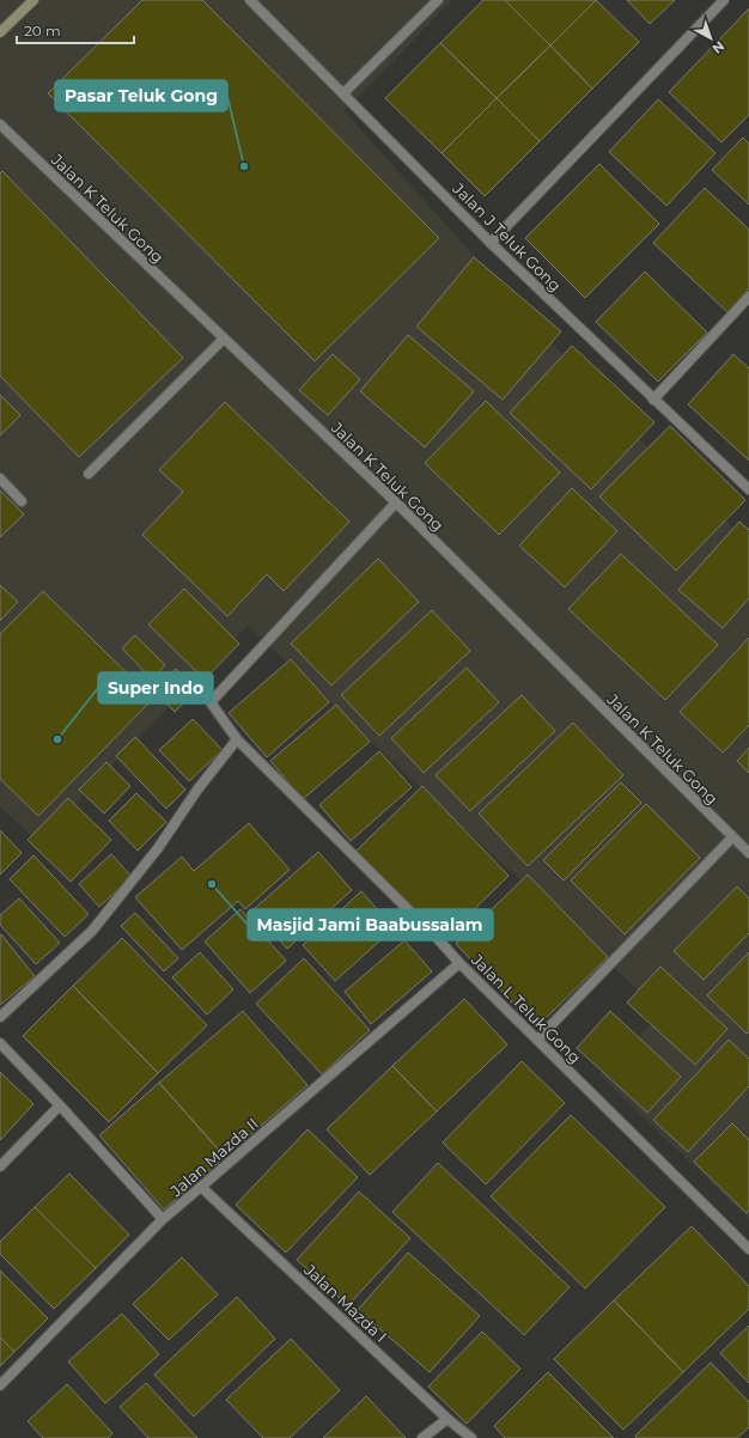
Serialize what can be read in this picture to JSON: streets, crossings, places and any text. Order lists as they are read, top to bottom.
{
  "streets": {
    "street": [
      "Jalan K Teluk Gong",
      "Jalan J Teluk Gong",
      "Jalan L Teluk Gong",
      "Jalan Mazda II",
      "Jalan Mazda I"
    ]
  },
  "crossings": [
    ["Jalan K Teluk Gong", "Jalan L Teluk Gong"],
    ["Jalan L Teluk Gong", "Jalan Mazda II"],
    ["Jalan Mazda II", "Jalan Mazda I"]
  ],
  "places": ["Pasar Teluk Gong", "Super Indo", "Masjid Jami Baabussalam"],
  "scale_bar": "20 m",
  "north": "bottom right"
}
